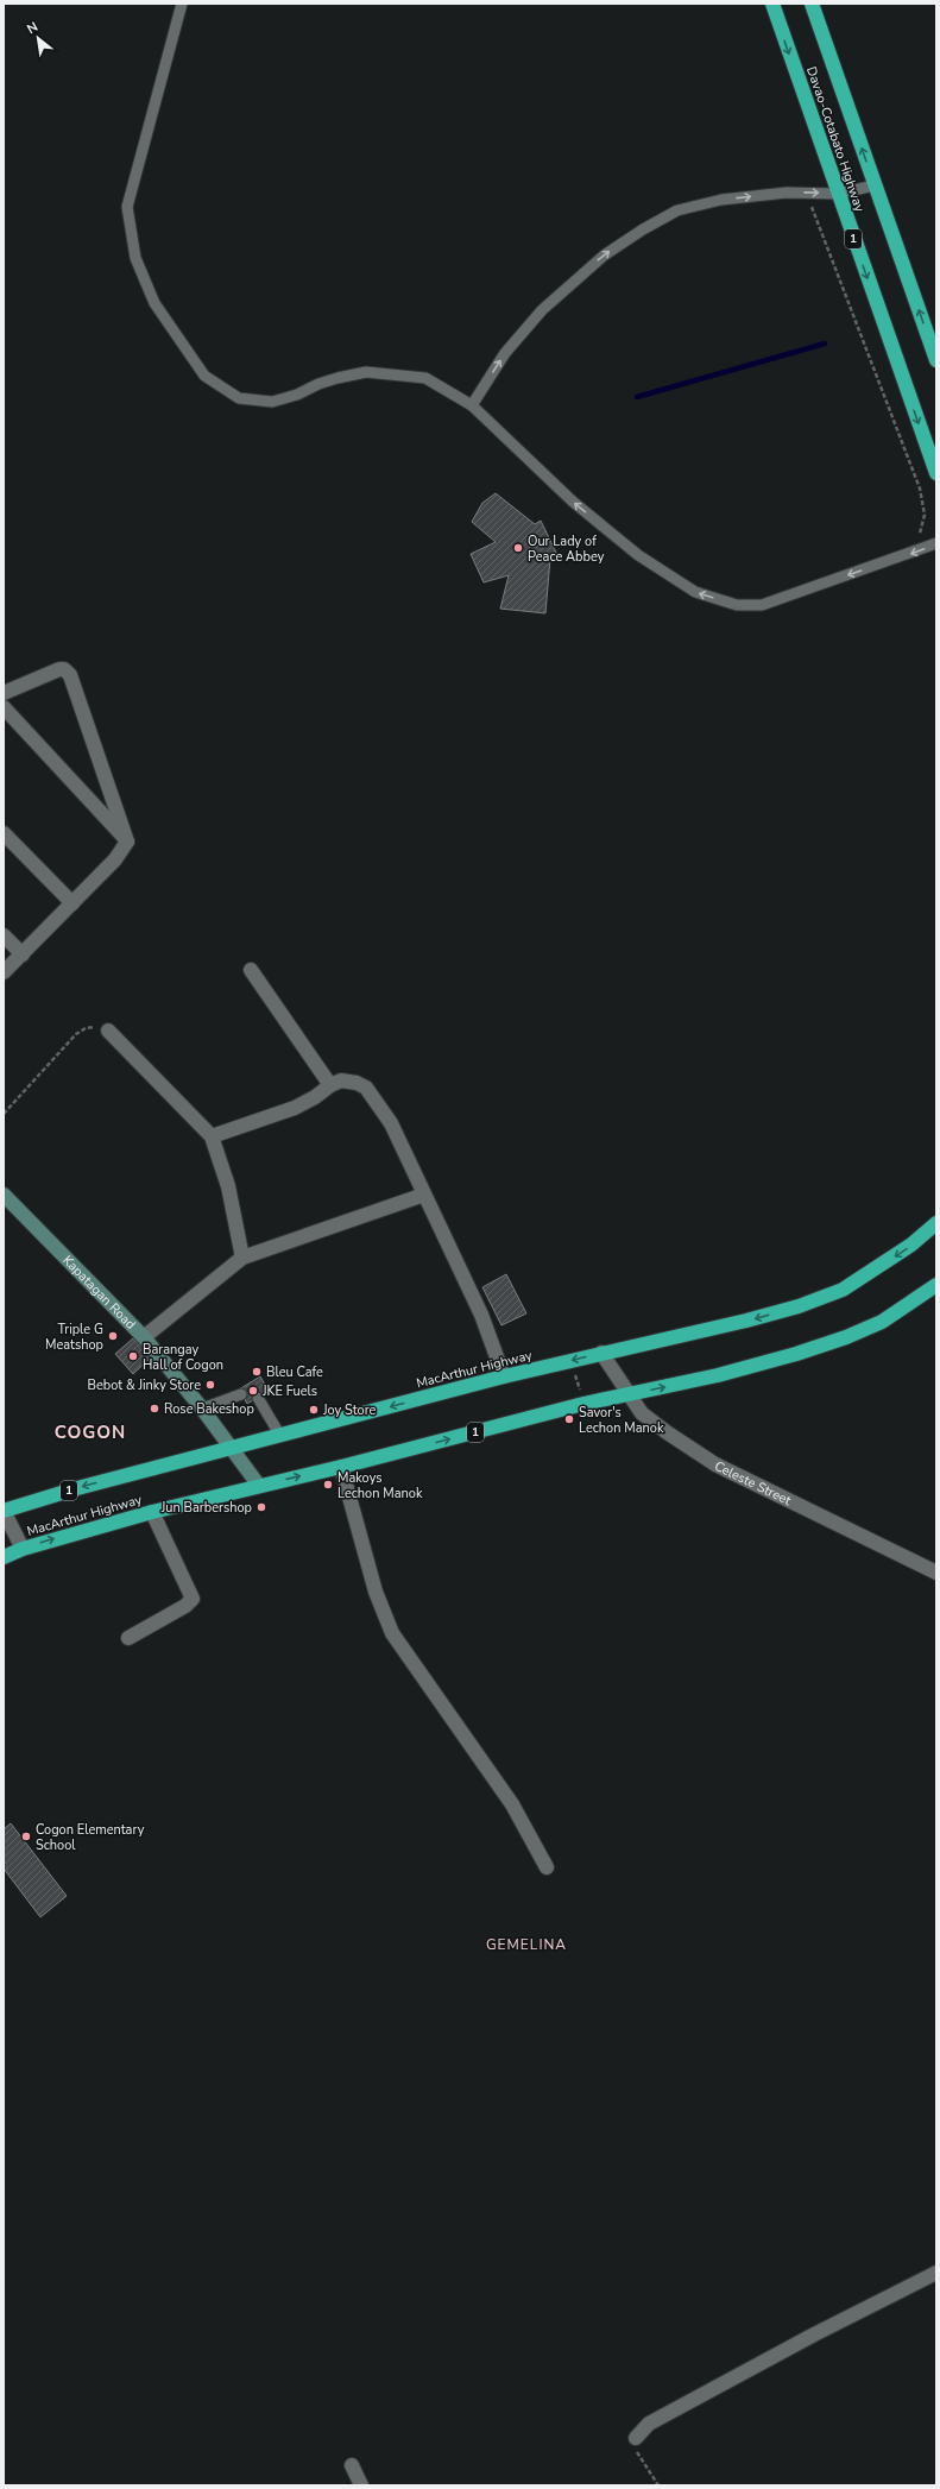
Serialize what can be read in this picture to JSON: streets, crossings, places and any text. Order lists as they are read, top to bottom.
{
  "streets": {
    "highway": ["Davao-Cotabato Highway", "1", "MacArthur Highway"],
    "main road": ["Kapatagan Road"],
    "street": ["Celeste Street"]
  },
  "crossings": [
    ["Kapatagan Road", "MacArthur Highway"],
    ["MacArthur Highway", "Celeste Street"]
  ],
  "districts": ["COGON", "GEMELINA"],
  "places": [
    "Our Lady of Peace Abbey",
    "Triple G Meatshop",
    "Barangay Hall of Cogon",
    "Bleu Cafe",
    "Bebot & Jinky Store",
    "JKE Fuels",
    "Rose Bakeshop",
    "Joy Store",
    "Savor's Lechon Manok",
    "Makoys Lechon Manok",
    "Jun Barbershop",
    "Cogon Elementary School"
  ],
  "north": "top left"
}
